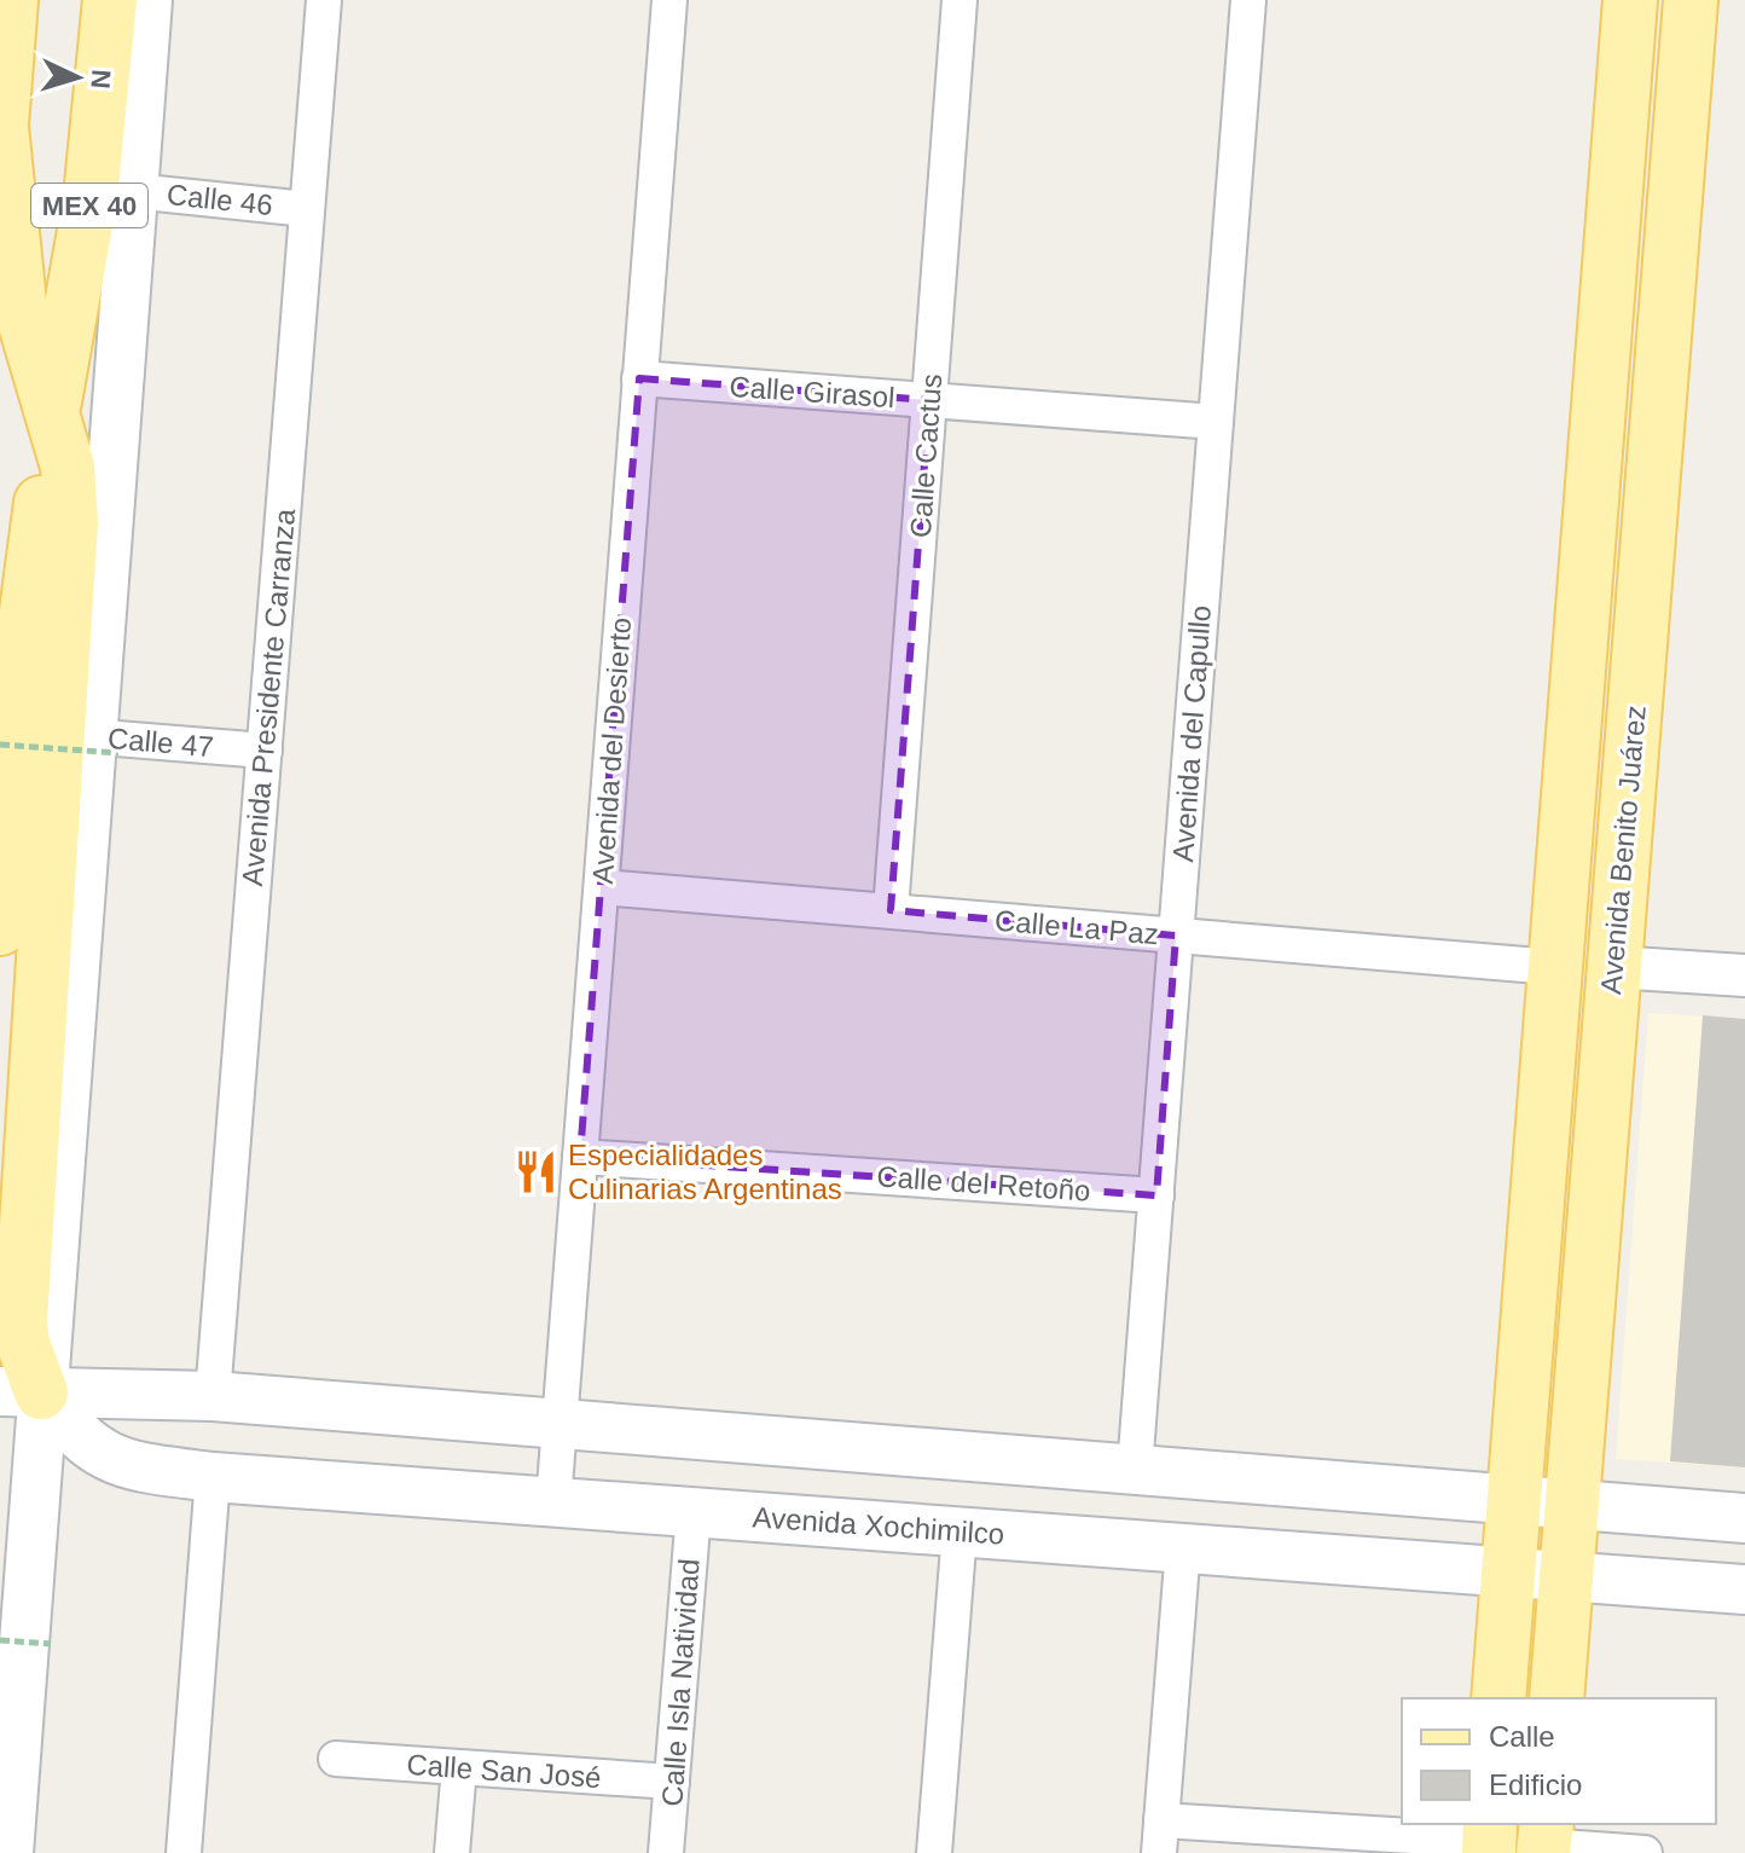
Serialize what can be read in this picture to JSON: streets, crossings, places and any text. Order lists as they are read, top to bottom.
{
  "streets": {
    "main road": ["MEX 40", "Avenida Benito Juárez", "Avenida Xochimilco"],
    "street": [
      "Calle 46",
      "Calle Girasol",
      "Calle Cactus",
      "Avenida Presidente Carranza",
      "Avenida del Capullo",
      "Calle 47",
      "Avenida del Desierto",
      "Calle La Paz",
      "Calle del Retoño",
      "Calle Isla Natividad",
      "Calle San José"
    ]
  },
  "crossings": [
    ["Calle 46", "Avenida Presidente Carranza"],
    ["Calle Girasol", "Calle Cactus"],
    ["Calle Girasol", "Avenida del Capullo"],
    ["Calle Girasol", "Avenida del Desierto"],
    ["Calle Cactus", "Calle La Paz"],
    ["Avenida Presidente Carranza", "Calle 47"],
    ["Avenida del Capullo", "Calle La Paz"],
    ["Avenida del Capullo", "Calle del Retoño"],
    ["Avenida del Desierto", "Calle La Paz"],
    ["Avenida del Desierto", "Calle del Retoño"],
    ["Avenida del Desierto", "Avenida Xochimilco"],
    ["Avenida Benito Juárez", "Calle La Paz"],
    ["Avenida Benito Juárez", "Avenida Xochimilco"],
    ["Avenida Xochimilco", "Calle Isla Natividad"],
    ["Calle Isla Natividad", "Calle San José"]
  ],
  "places": {
    "restaurant": ["Especialidades Culinarias Argentinas"]
  },
  "legend": ["Calle", "Edificio"],
  "north": "right"
}
